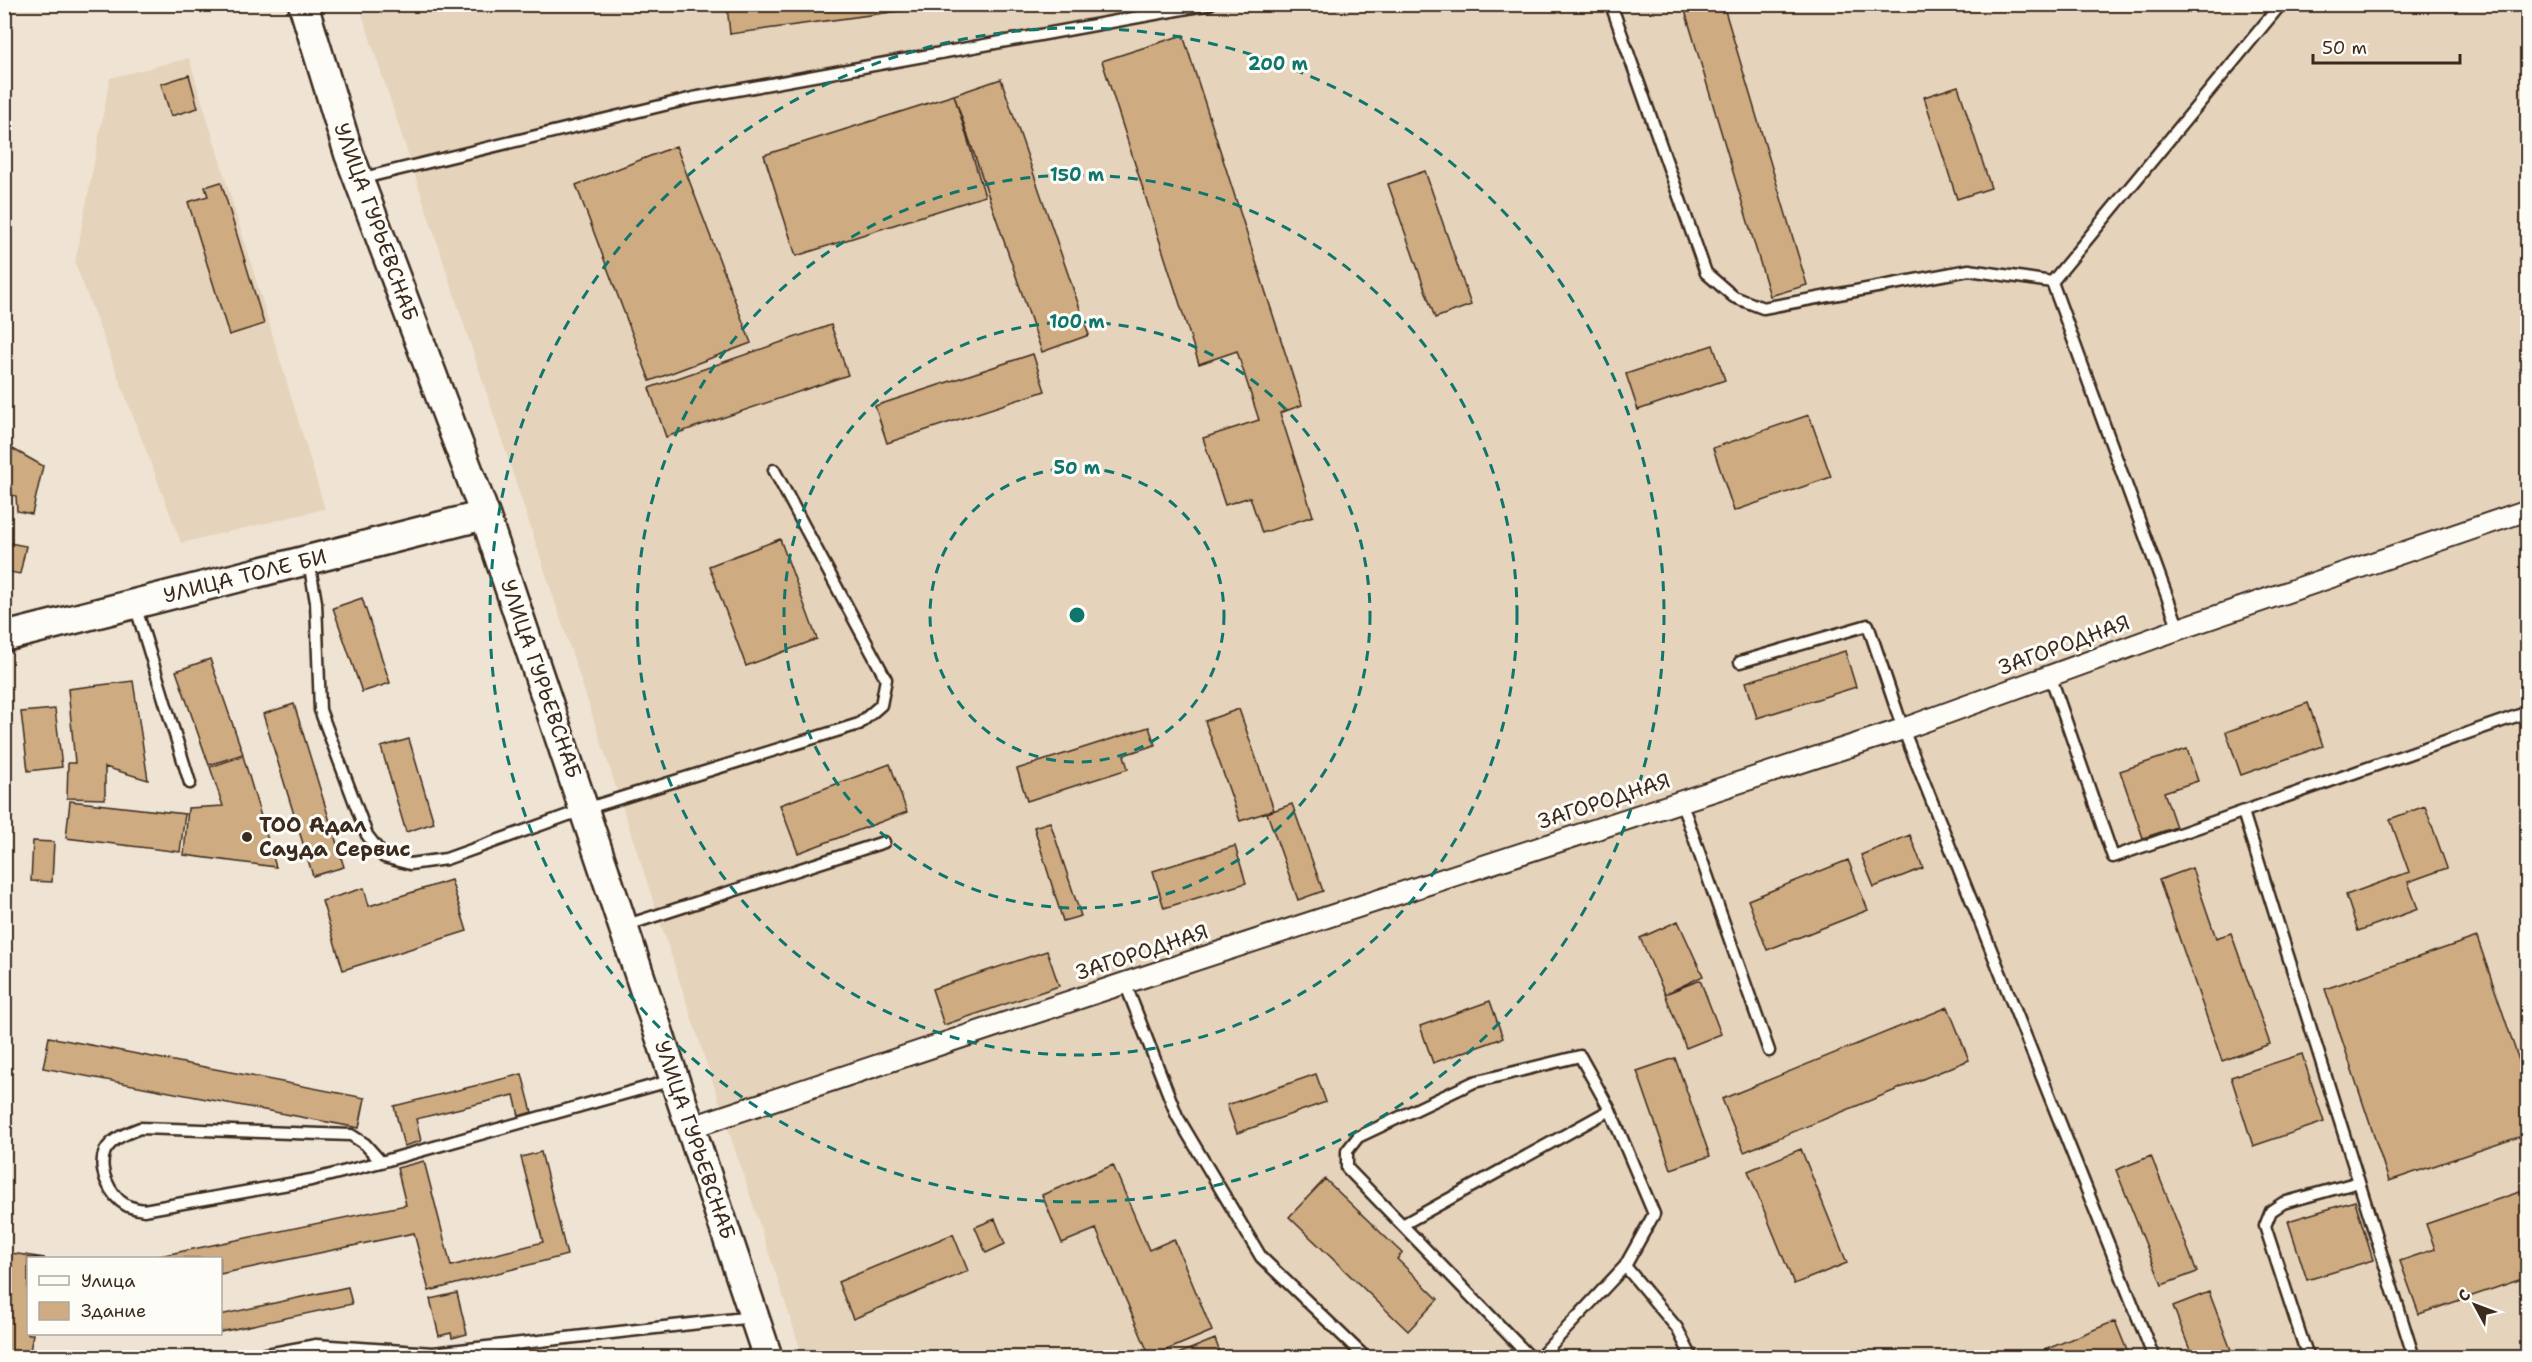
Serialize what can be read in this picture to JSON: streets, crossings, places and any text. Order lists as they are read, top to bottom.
{
  "streets": {
    "street": ["УЛИЦА ГУРЬЕВСНАБ", "УЛИЦА ТОЛЕ БИ", "ЗАГОРОДНАЯ"]
  },
  "crossings": [
    ["УЛИЦА ГУРЬЕВСНАБ", "УЛИЦА ТОЛЕ БИ"],
    ["УЛИЦА ГУРЬЕВСНАБ", "ЗАГОРОДНАЯ"]
  ],
  "places": ["ТОО Адал Сауда Сервис"],
  "legend": ["Улица", "Здание"],
  "scale_bar": "50 m",
  "north": "top left",
  "rings": [
    "200 m",
    "150 m",
    "100 m",
    "50 m"
  ]
}
